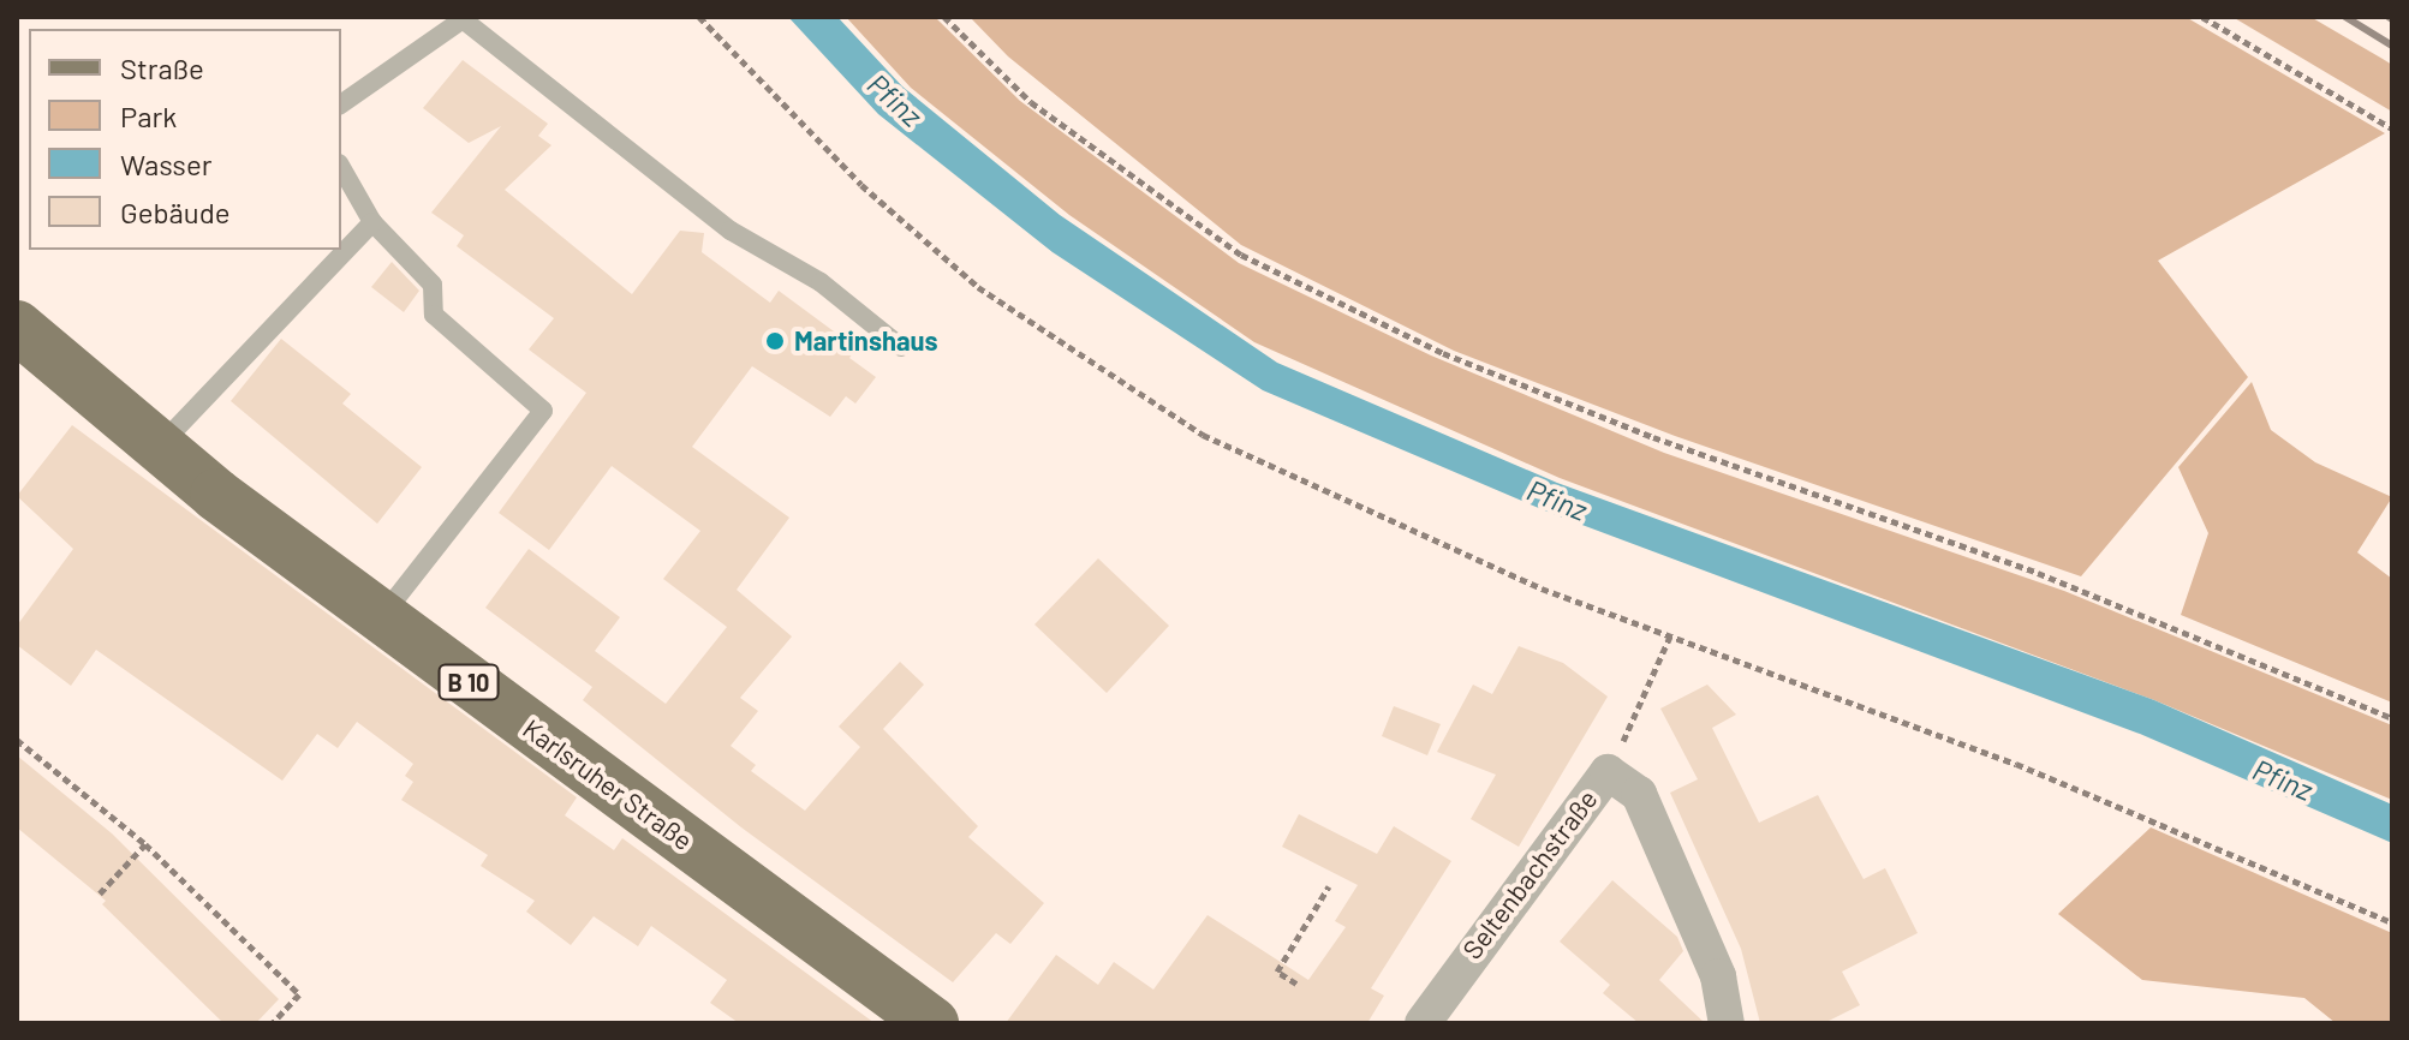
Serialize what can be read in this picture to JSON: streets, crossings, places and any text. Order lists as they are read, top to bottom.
{
  "streets": {
    "main road": ["B 10", "Karlsruher Straße"],
    "street": ["Seltenbachstraße"]
  },
  "water": ["Pfinz"],
  "places": ["Martinshaus"],
  "legend": [
    "Straße",
    "Park",
    "Wasser",
    "Gebäude"
  ]
}
